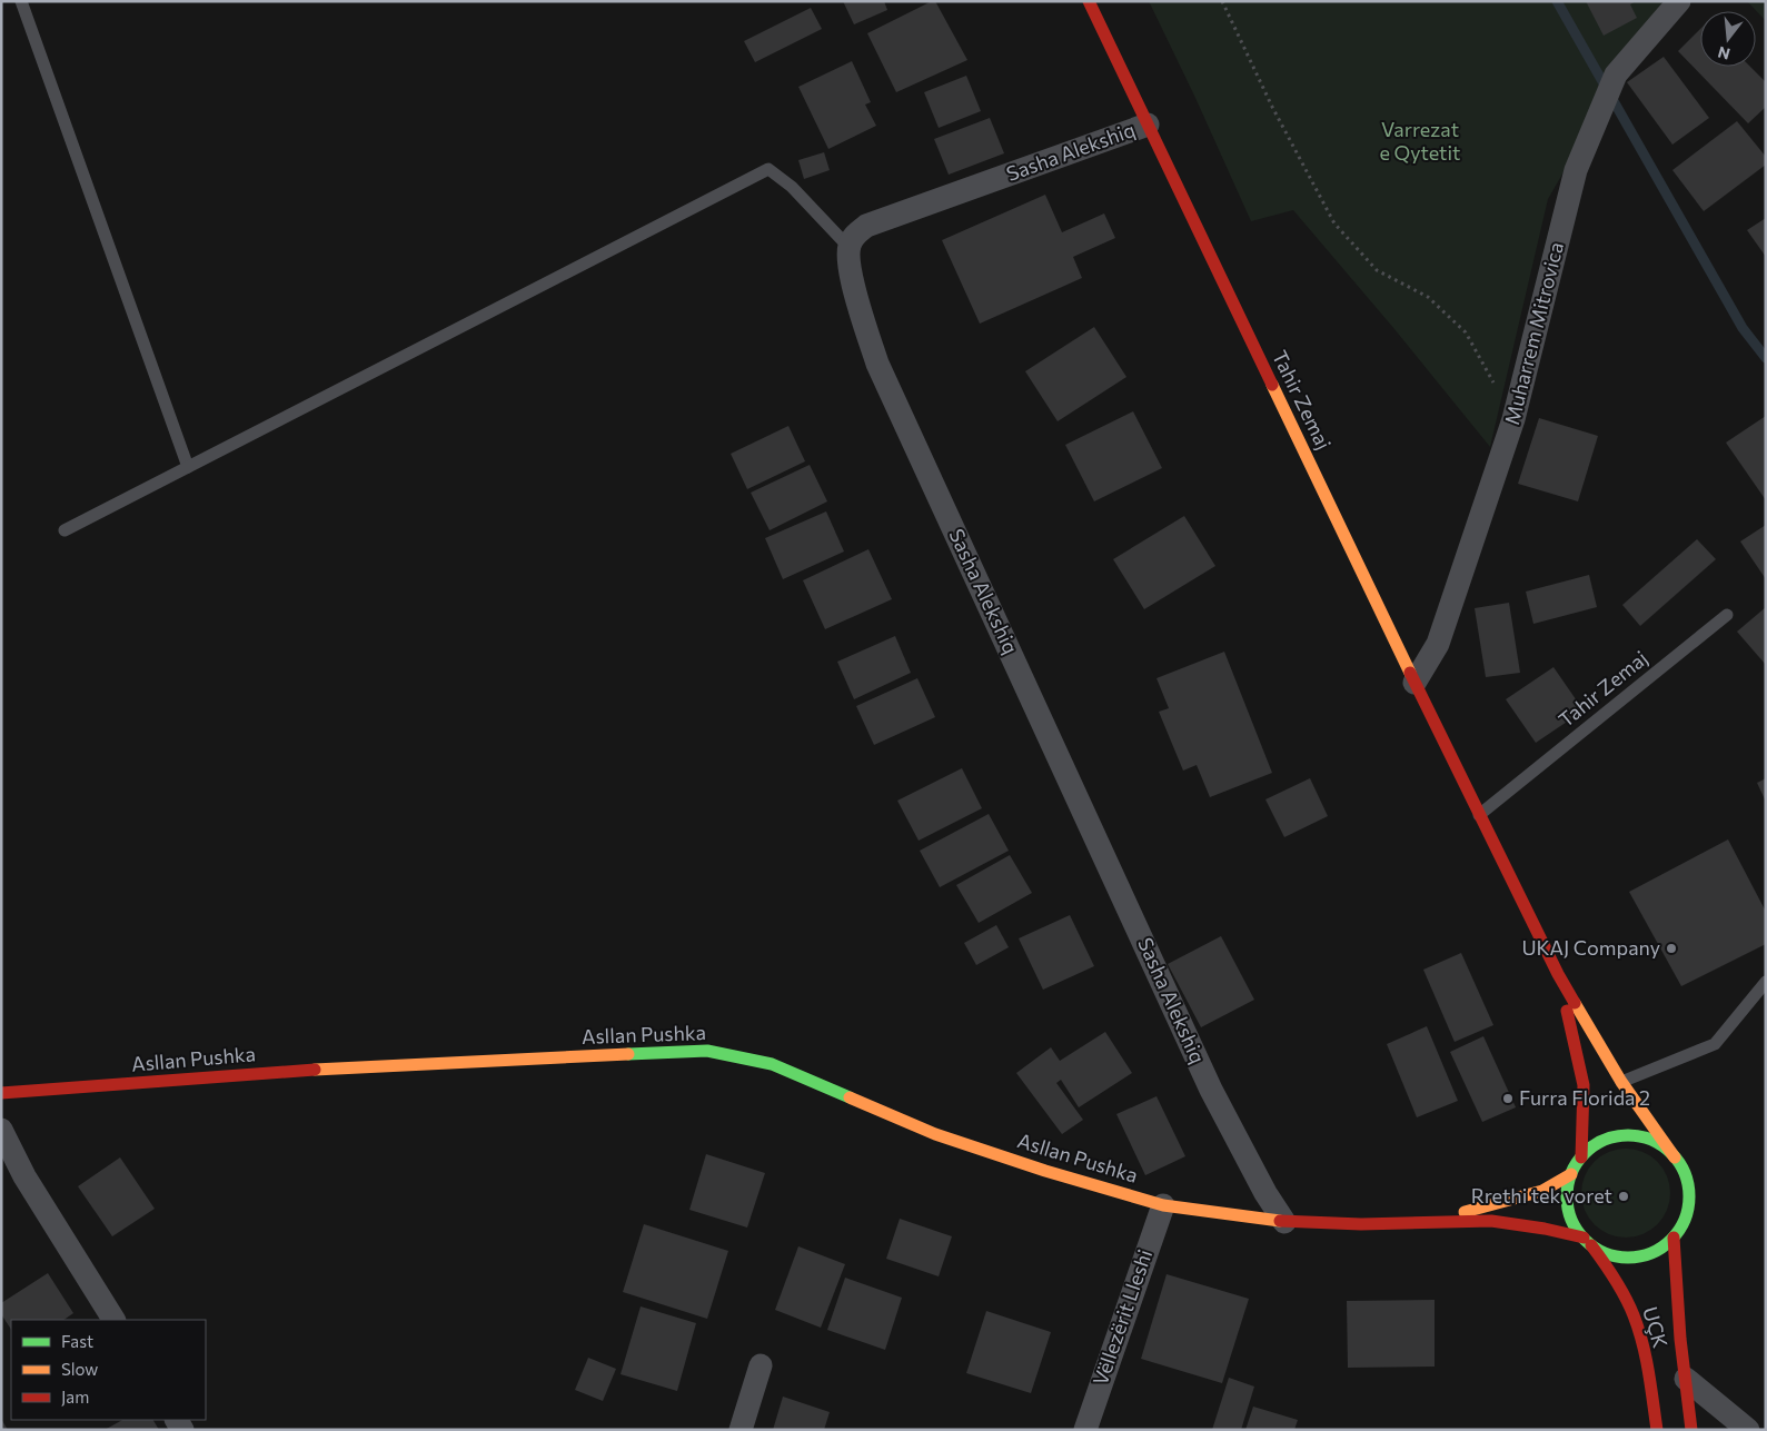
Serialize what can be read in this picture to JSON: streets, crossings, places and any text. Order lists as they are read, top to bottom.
{
  "streets": {
    "main road": ["Tahir Zemaj", "Asllan Pushka", "UÇK"],
    "street": ["Sasha Alekshiq", "Muharrem Mitrovica", "Vëllezërit Lleshi"]
  },
  "crossings": [
    ["Sasha Alekshiq", "Tahir Zemaj"],
    ["Sasha Alekshiq", "Asllan Pushka"],
    ["Muharrem Mitrovica", "Tahir Zemaj"],
    ["Tahir Zemaj", "Asllan Pushka"],
    ["Tahir Zemaj", "UÇK"],
    ["Asllan Pushka", "Vëllezërit Lleshi"],
    ["Asllan Pushka", "UÇK"]
  ],
  "parks": ["Varrezat e Qytetit"],
  "places": ["UKAJ Company", "Furra Florida 2", "Rrethi tek voret"],
  "legend": ["Fast", "Slow", "Jam"],
  "north": "bottom"
}
